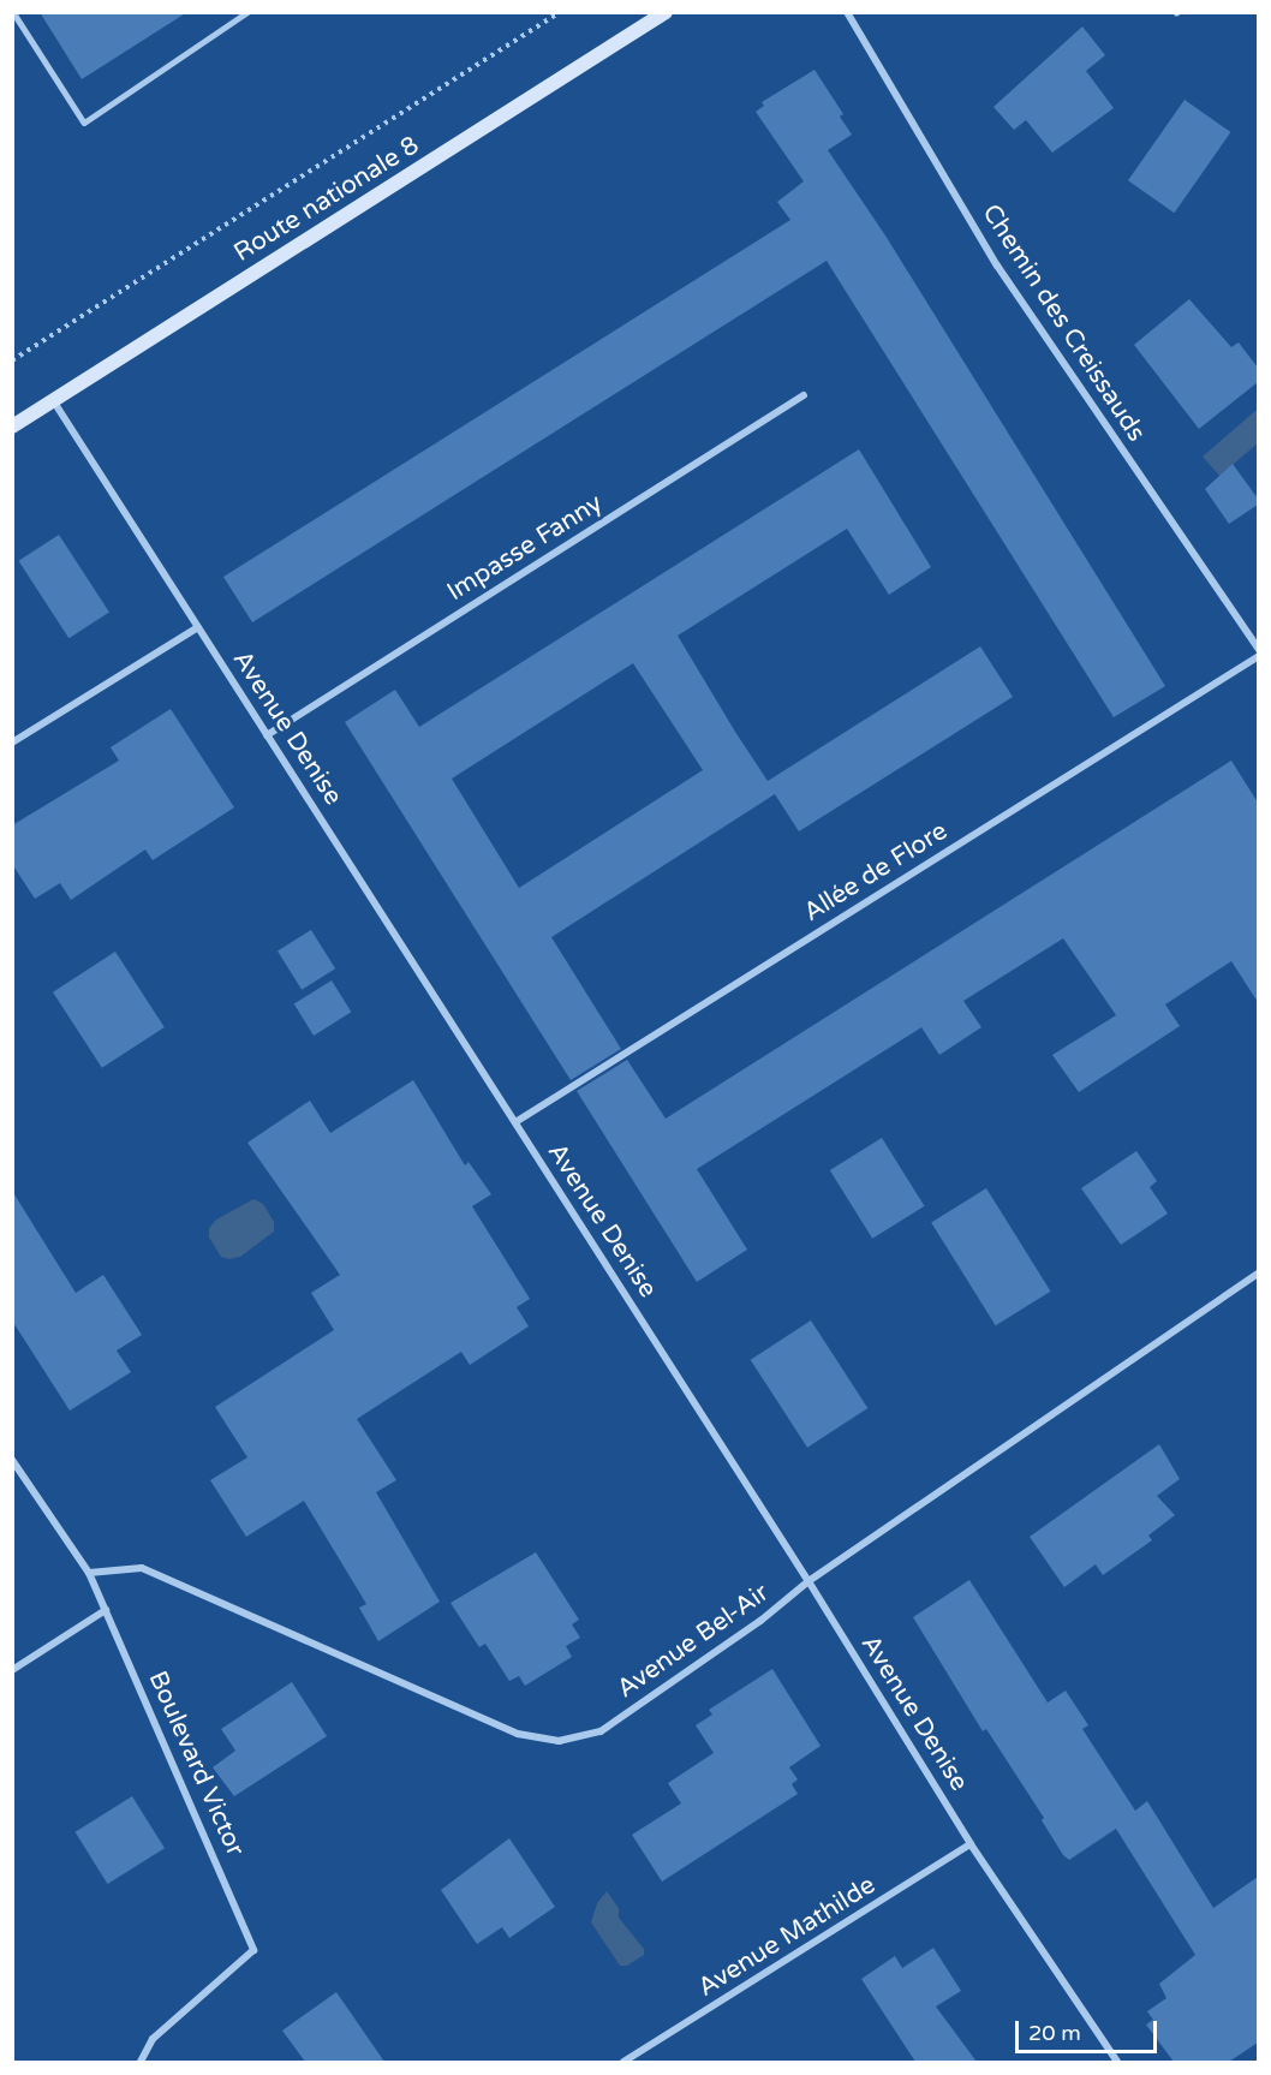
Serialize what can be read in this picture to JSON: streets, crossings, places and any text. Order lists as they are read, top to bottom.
{
  "streets": {
    "main road": ["Route nationale 8"],
    "street": [
      "Chemin des Creissauds",
      "Impasse Fanny",
      "Avenue Denise",
      "Allée de Flore",
      "Avenue Bel-Air",
      "Boulevard Victor",
      "Avenue Mathilde"
    ]
  },
  "crossings": [
    ["Route nationale 8", "Avenue Denise"],
    ["Impasse Fanny", "Avenue Denise"],
    ["Avenue Denise", "Allée de Flore"],
    ["Avenue Denise", "Avenue Bel-Air"],
    ["Avenue Denise", "Avenue Mathilde"],
    ["Avenue Bel-Air", "Boulevard Victor"]
  ],
  "scale_bar": "20 m"
}
